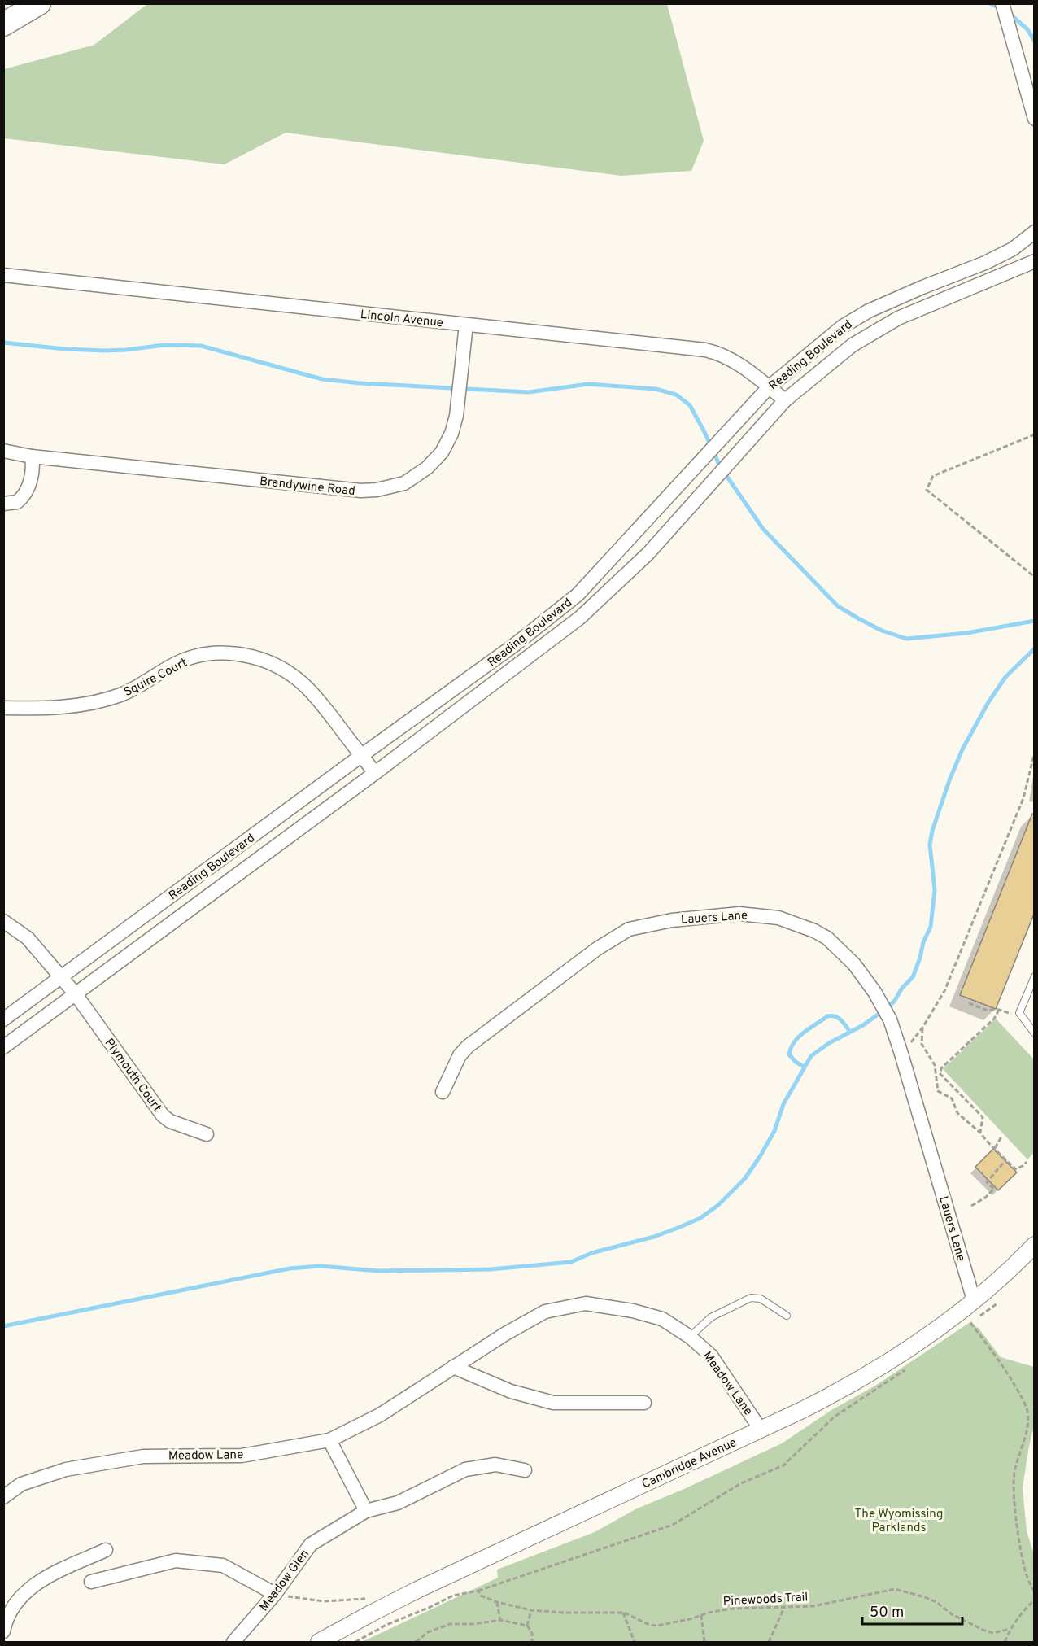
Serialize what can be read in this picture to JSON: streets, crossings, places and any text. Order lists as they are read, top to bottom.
{
  "streets": {
    "street": [
      "Lincoln Avenue",
      "Reading Boulevard",
      "Brandywine Road",
      "Squire Court",
      "Lauers Lane",
      "Plymouth Court",
      "Meadow Lane",
      "Cambridge Avenue",
      "Meadow Glen"
    ],
    "path": ["Pinewoods Trail"]
  },
  "crossings": [
    ["Lincoln Avenue", "Reading Boulevard"],
    ["Lincoln Avenue", "Brandywine Road"],
    ["Reading Boulevard", "Squire Court"],
    ["Reading Boulevard", "Plymouth Court"],
    ["Lauers Lane", "Cambridge Avenue"],
    ["Meadow Lane", "Cambridge Avenue"]
  ],
  "parks": ["The Wyomissing Parklands"],
  "scale_bar": "50 m"
}
